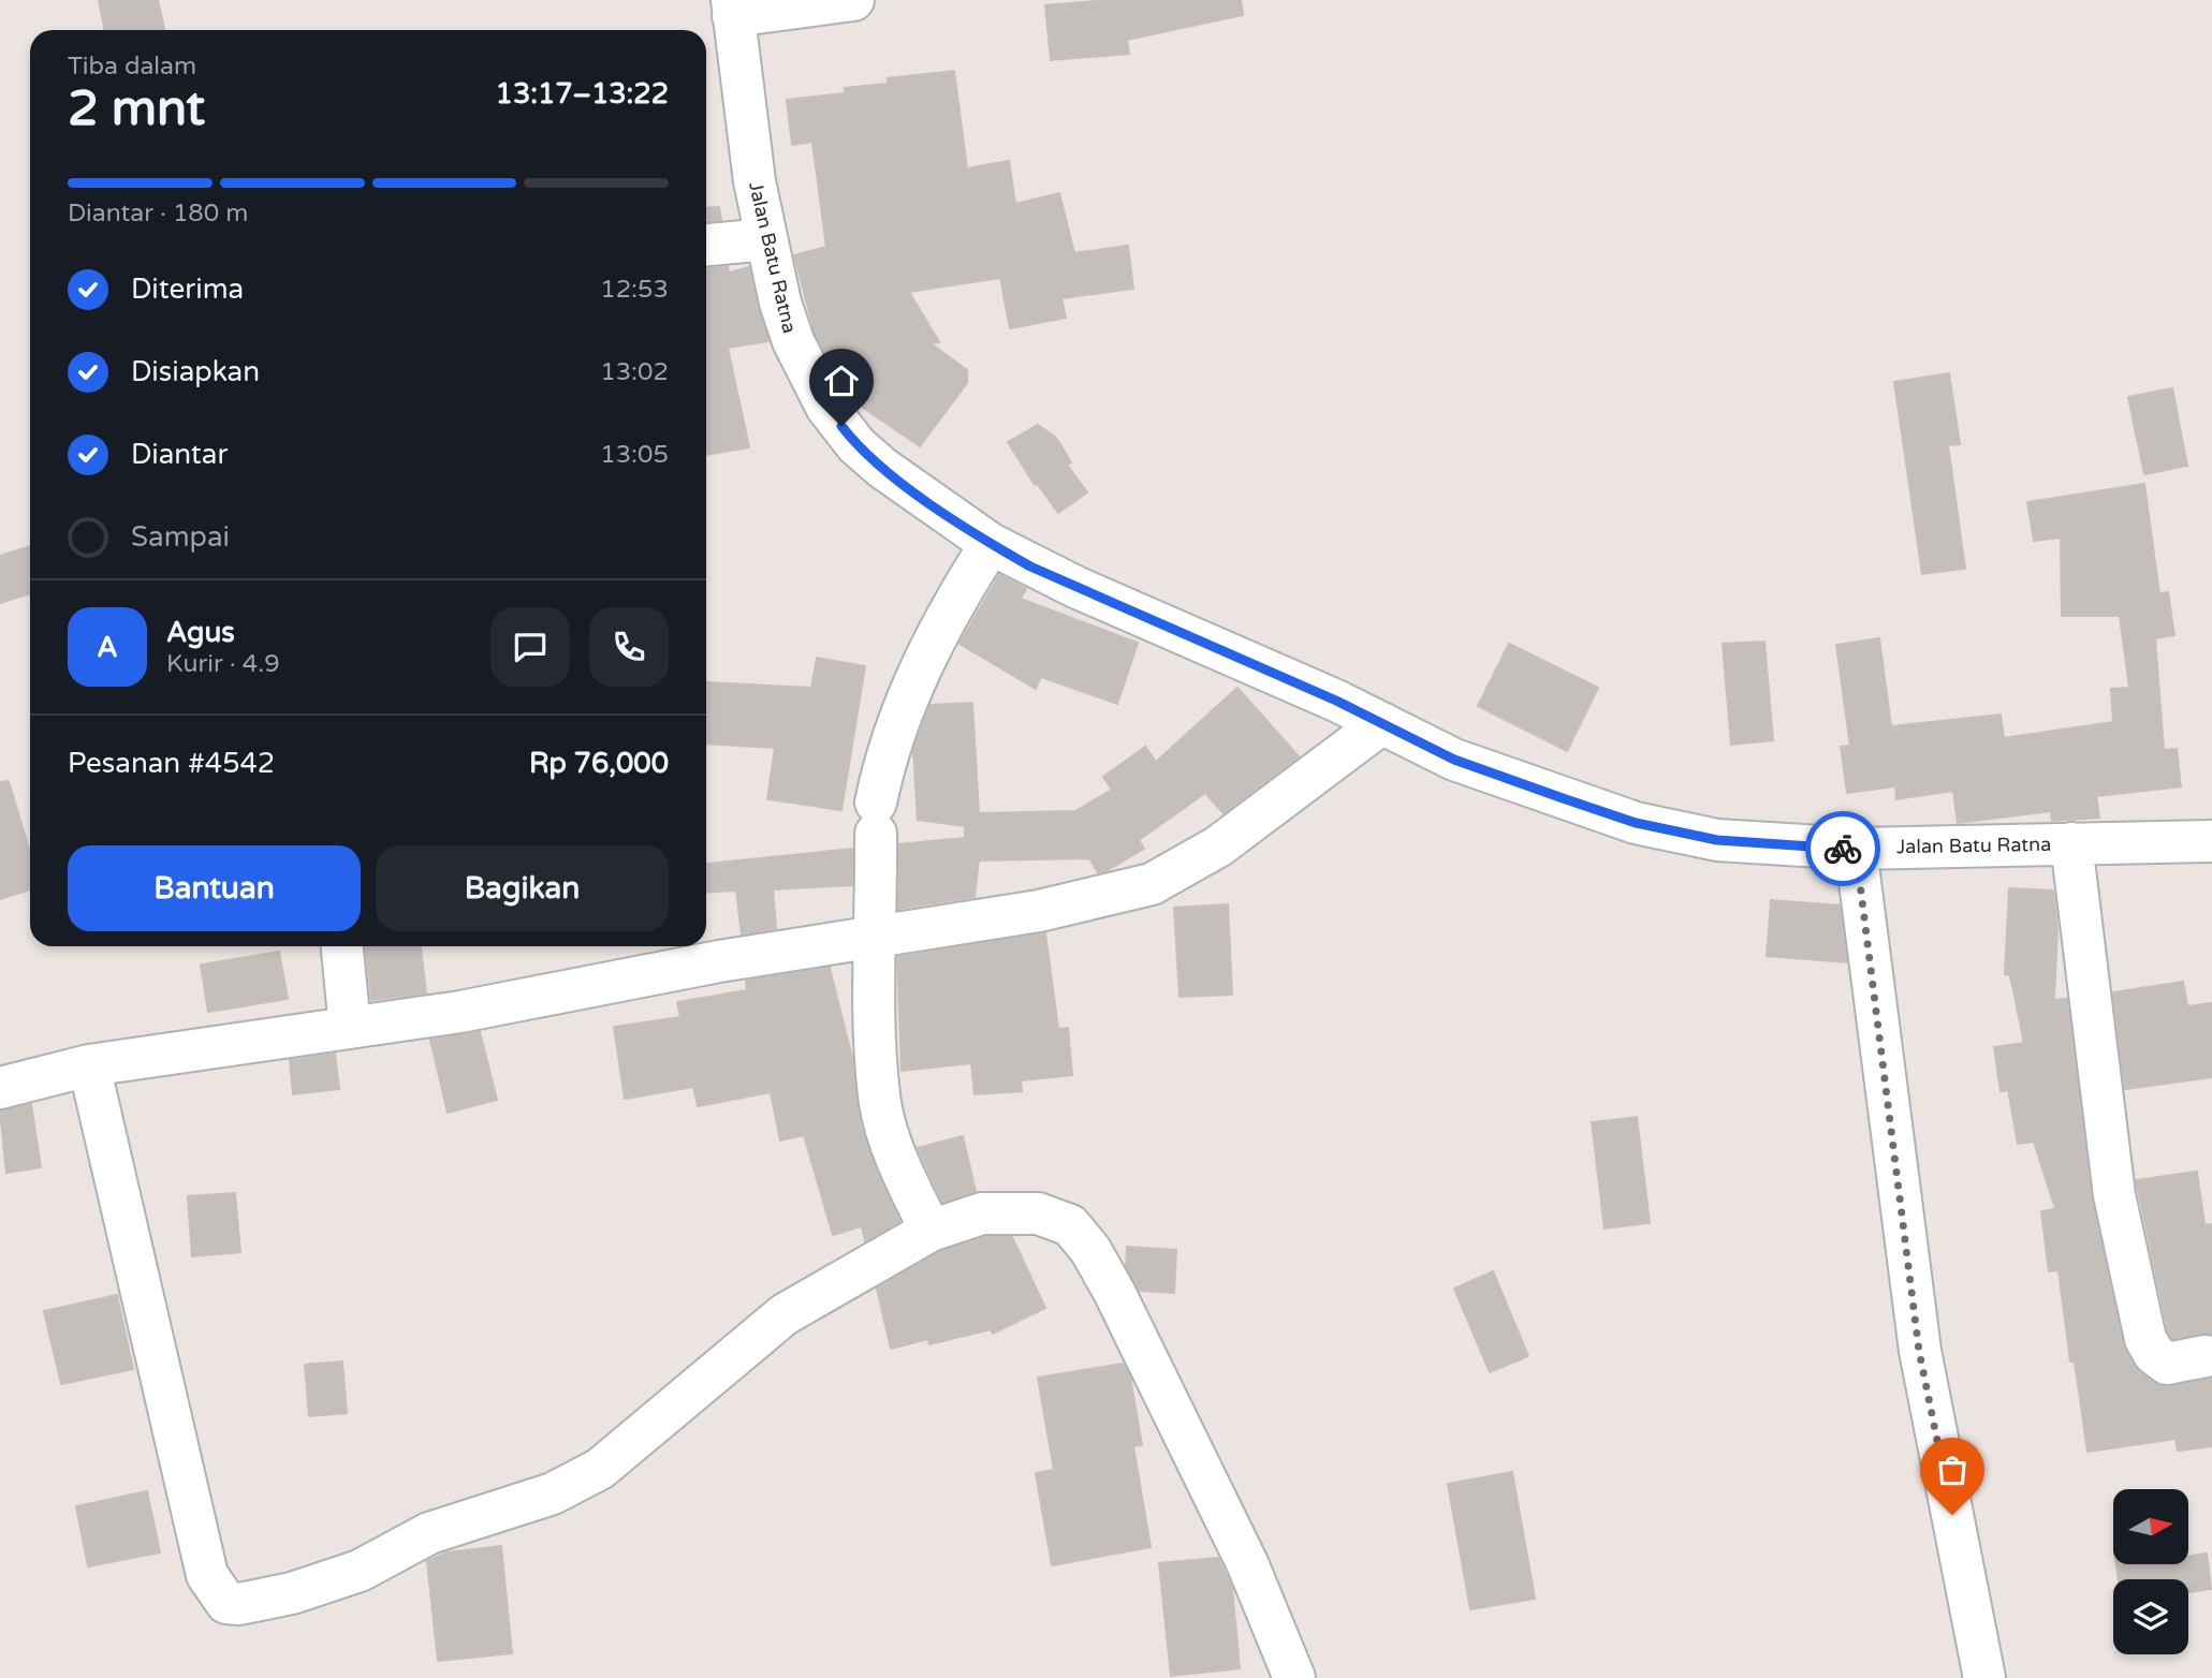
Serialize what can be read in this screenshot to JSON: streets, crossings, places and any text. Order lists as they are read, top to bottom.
{
  "streets": {
    "street": ["Jalan Batu Ratna"]
  },
  "north": "right",
  "page": {
    "heading": ["2 mnt", "Tiba dalam", "13:17–13:22"],
    "panel": [
      "Agus",
      "Kurir · 4.9",
      "Pesanan #4542",
      "Rp 76,000"
    ],
    "bar": "Diantar · 180 m",
    "list": [
      ["Diterima", "12:53"],
      ["Disiapkan", "13:02"],
      ["Diantar", "13:05"],
      "Sampai"
    ],
    "round": "A",
    "buttons": ["Bantuan", "Bagikan"]
  }
}
